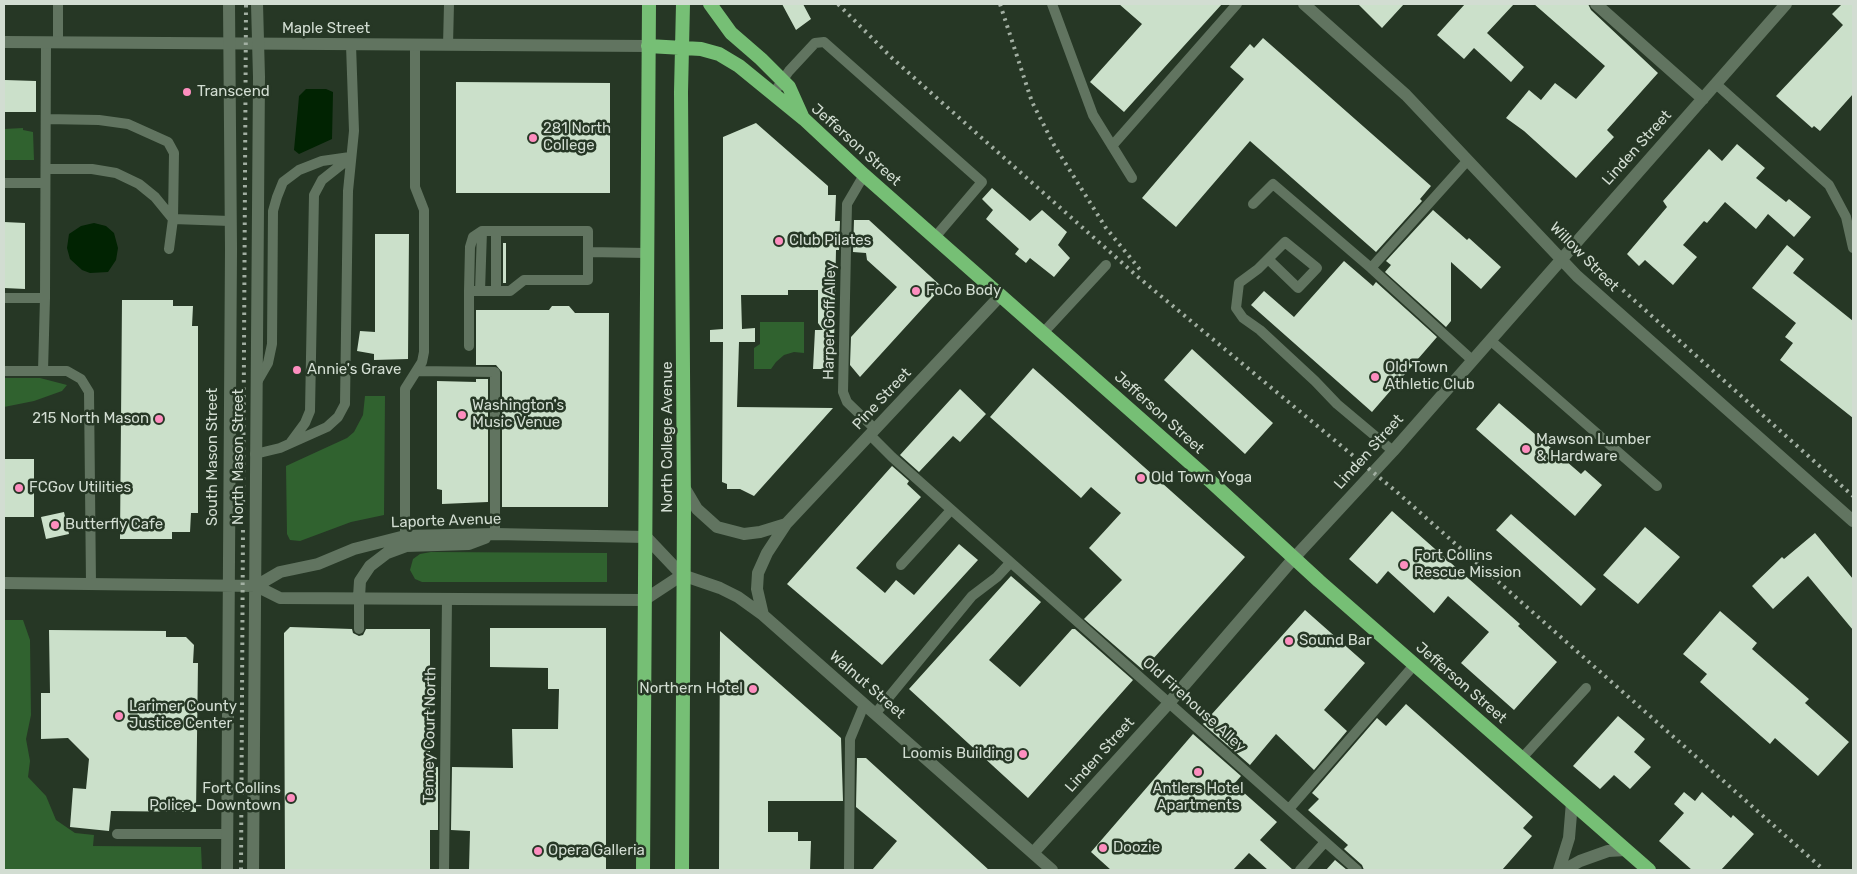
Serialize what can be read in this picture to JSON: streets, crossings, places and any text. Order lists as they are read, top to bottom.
{
  "streets": {
    "highway": ["Jefferson Street", "North College Avenue"],
    "street": [
      "Maple Street",
      "Linden Street",
      "Willow Street",
      "Pine Street",
      "South Mason Street",
      "North Mason Street",
      "Laporte Avenue",
      "Walnut Street"
    ],
    "lane": ["Harper Goff Alley", "Old Firehouse Alley", "Tenney Court North"]
  },
  "crossings": [
    ["Maple Street", "Jefferson Street"],
    ["Maple Street", "North College Avenue"],
    ["Maple Street", "South Mason Street"],
    ["Maple Street", "North Mason Street"],
    ["Jefferson Street", "Linden Street"],
    ["Jefferson Street", "Harper Goff Alley"],
    ["Jefferson Street", "Pine Street"],
    ["Jefferson Street", "North College Avenue"],
    ["Linden Street", "Willow Street"],
    ["Linden Street", "Walnut Street"],
    ["Linden Street", "Old Firehouse Alley"],
    ["Harper Goff Alley", "Pine Street"],
    ["Harper Goff Alley", "Old Firehouse Alley"],
    ["Pine Street", "North College Avenue"],
    ["Pine Street", "Walnut Street"],
    ["Pine Street", "Old Firehouse Alley"],
    ["North College Avenue", "Laporte Avenue"],
    ["North College Avenue", "Walnut Street"],
    ["North Mason Street", "Laporte Avenue"]
  ],
  "places": [
    "Transcend",
    "281 North College",
    "Club Pilates",
    "FoCo Body",
    "Annie's Grave",
    "Old Town Athletic Club",
    "Washington's Music Venue",
    "215 North Mason",
    "Mawson Lumber & Hardware",
    "Old Town Yoga",
    "FCGov Utilities",
    "Butterfly Cafe",
    "Fort Collins Rescue Mission",
    "Sound Bar",
    "Northern Hotel",
    "Larimer County Justice Center",
    "Loomis Building",
    "Antlers Hotel Apartments",
    "Fort Collins Police - Downtown",
    "Doozie",
    "Opera Galleria"
  ]
}
